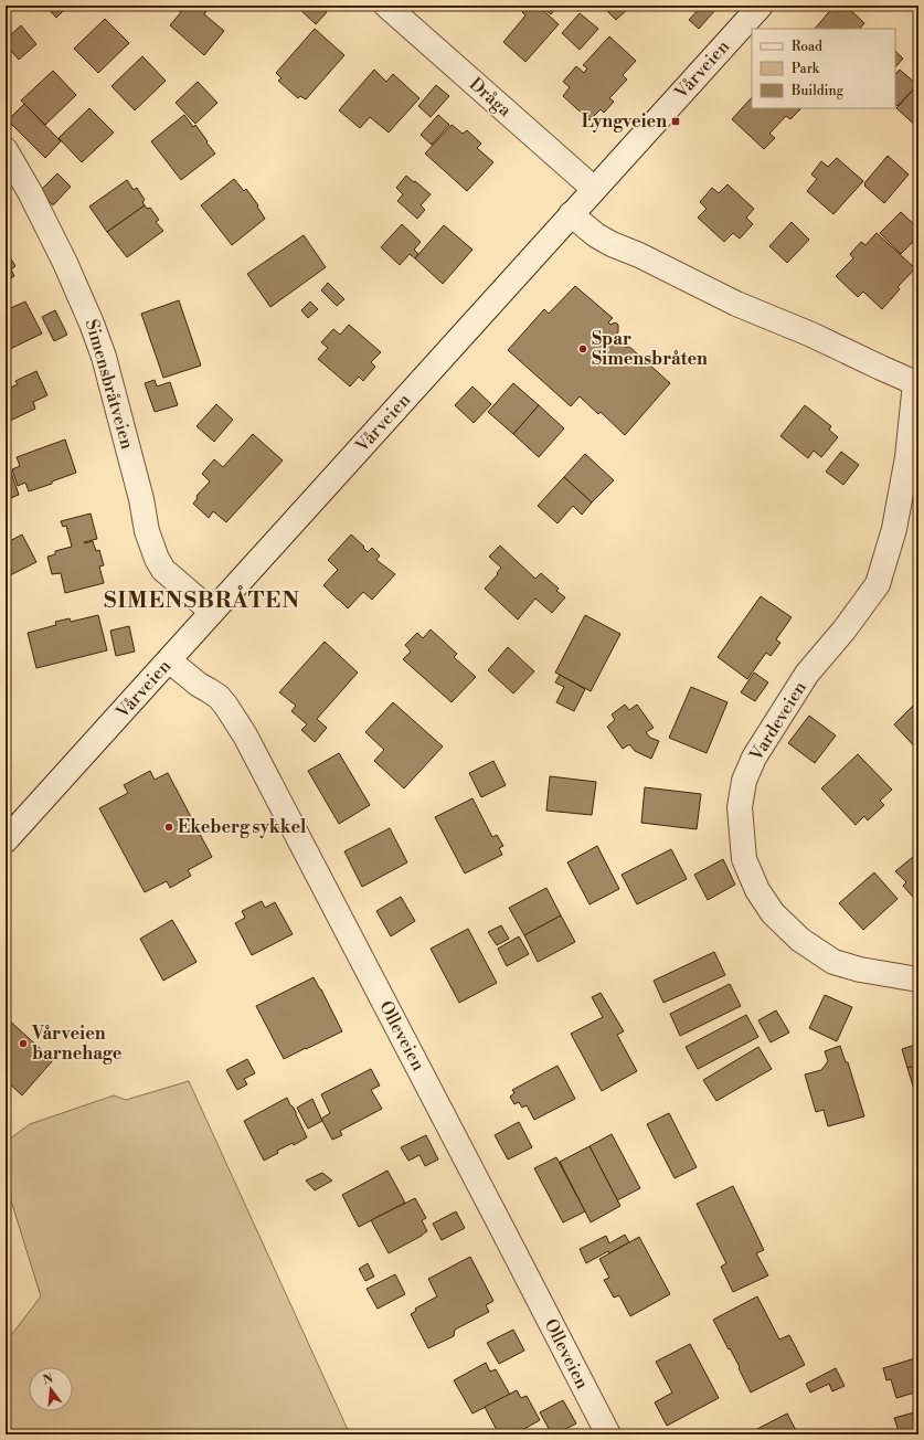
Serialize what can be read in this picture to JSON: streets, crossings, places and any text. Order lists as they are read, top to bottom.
{
  "streets": {
    "street": [
      "Vårveien",
      "Dråga",
      "Simensbråtveien",
      "Vardeveien",
      "Olleveien"
    ]
  },
  "crossings": [
    ["Vårveien", "Dråga"],
    ["Vårveien", "Simensbråtveien"],
    ["Vårveien", "Olleveien"]
  ],
  "districts": ["SIMENSBRÅTEN"],
  "places": {
    "transit": ["Lyngveien"],
    "other": ["Spar Simensbråten", "Ekeberg sykkel", "Vårveien barnehage"]
  },
  "legend": ["Road", "Park", "Building"],
  "north": "top"
}
